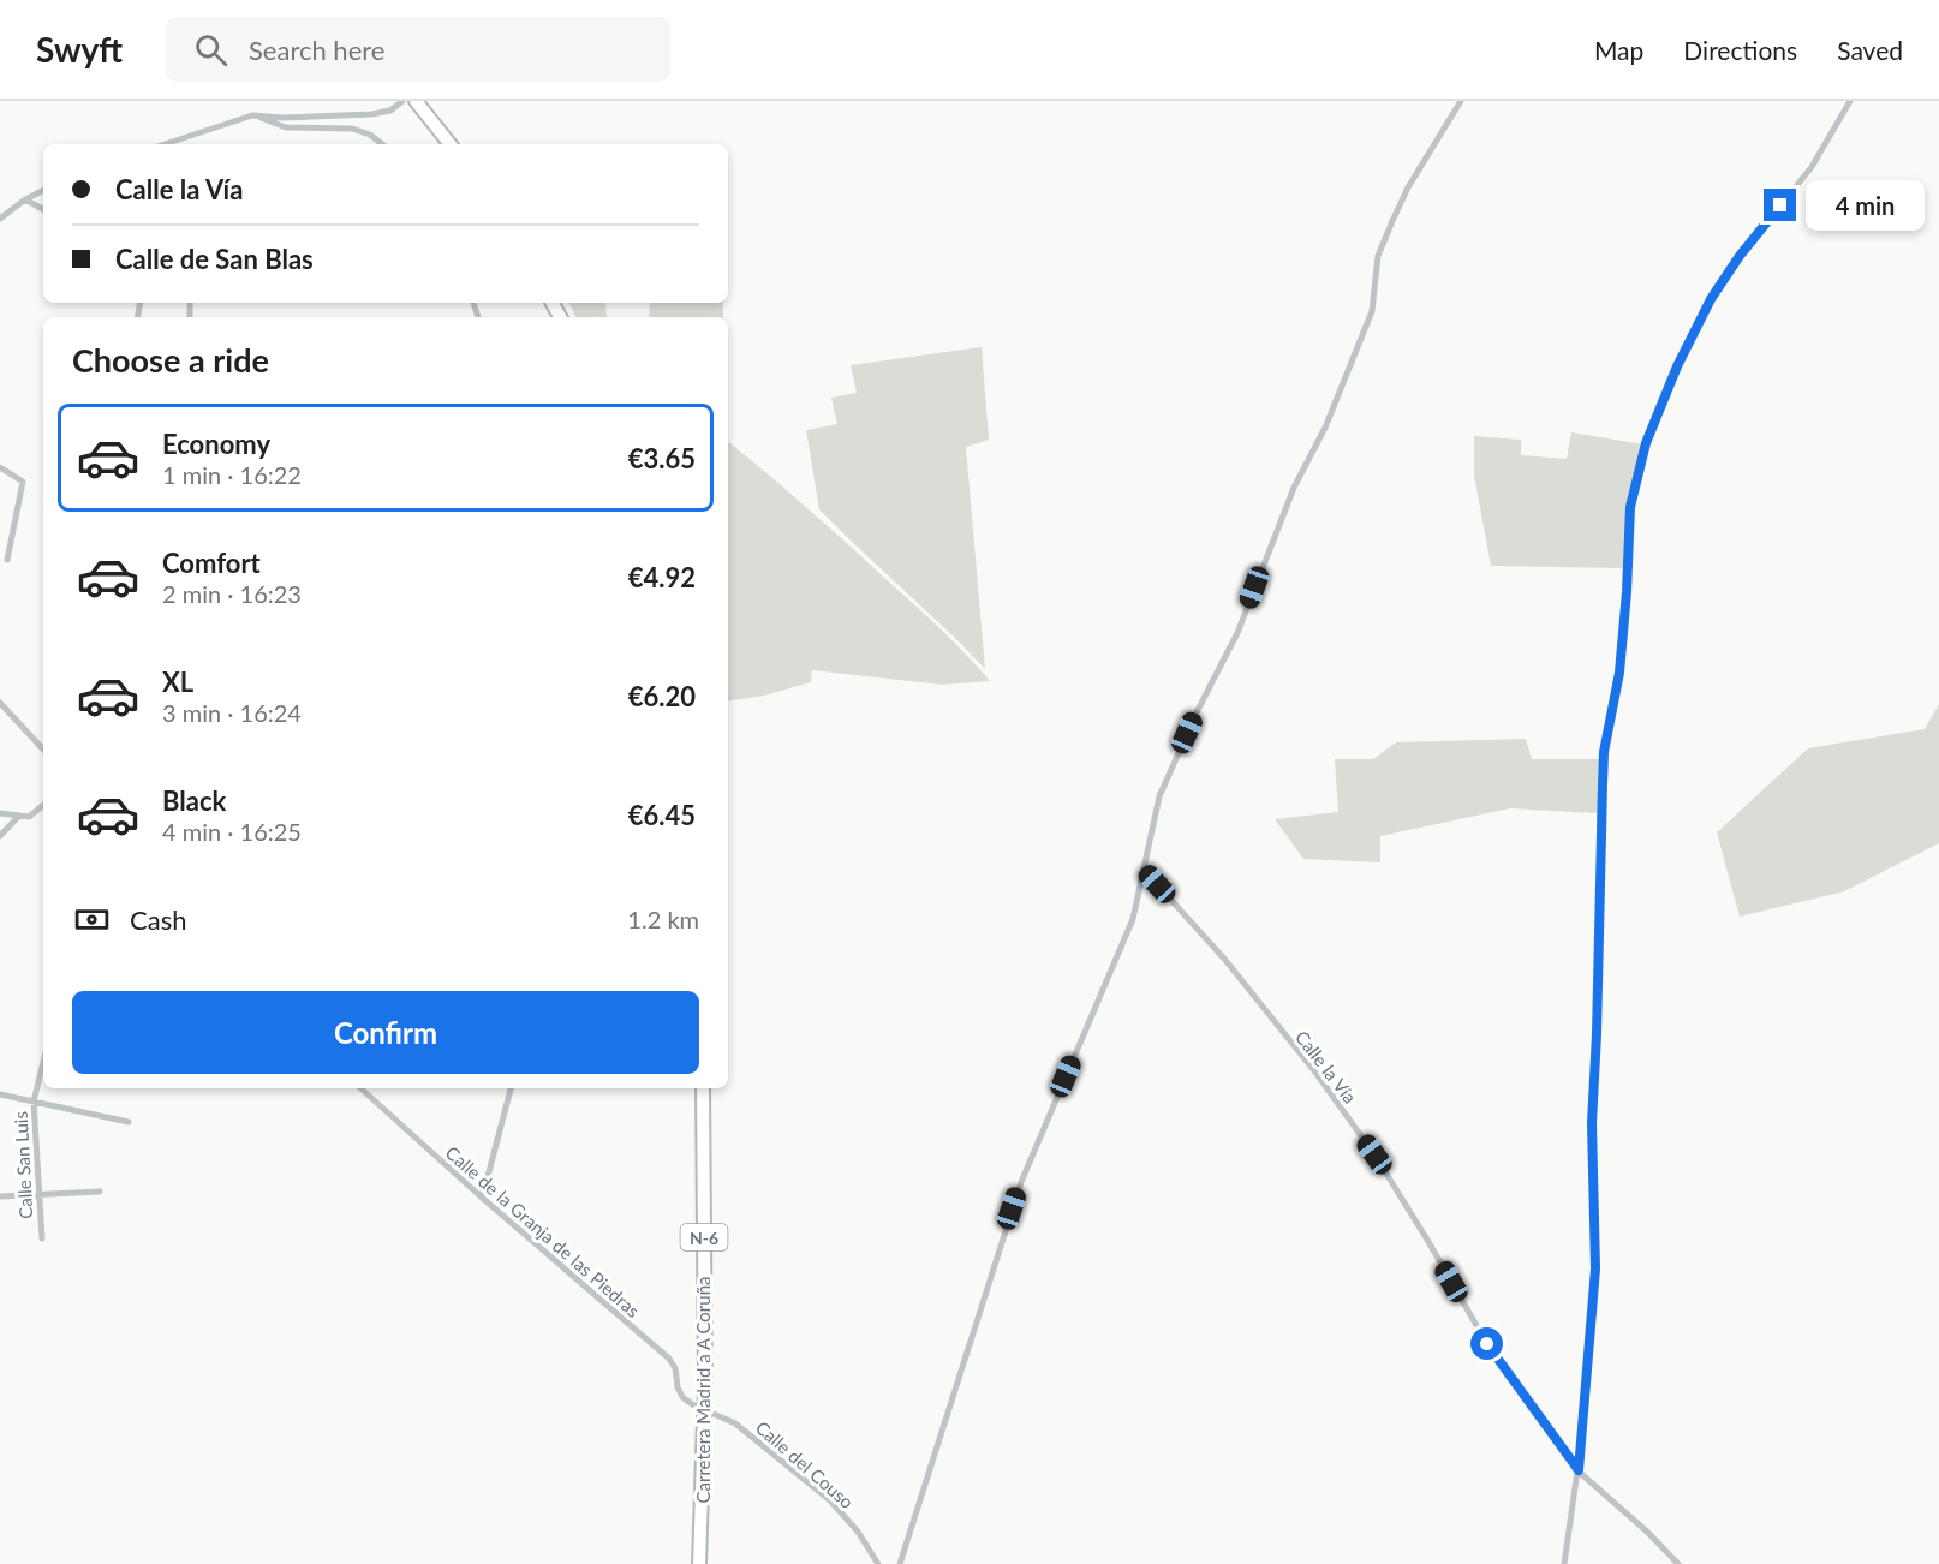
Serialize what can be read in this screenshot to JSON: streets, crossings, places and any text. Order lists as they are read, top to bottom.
{
  "streets": {
    "highway": ["N-6", "Carretera Madrid a A Coruña"],
    "street": [
      "Calle la Vía",
      "Calle San Luis",
      "Calle de la Granja de las Piedras",
      "Calle del Couso"
    ]
  },
  "crossings": [
    ["Calle de la Granja de las Piedras", "Calle del Couso"]
  ],
  "page": {
    "header": "Swyft",
    "search": "Search here",
    "nav": ["Map", "Directions", "Saved"],
    "banner": ["Calle la Vía", "Calle de San Blas"],
    "bubble": "4 min",
    "heading": "Choose a ride",
    "list": [
      {
        "name": "Economy",
        "note": "1 min · 16:22",
        "value": "€3.65"
      },
      {
        "name": "Comfort",
        "note": "2 min · 16:23",
        "value": "€4.92"
      },
      {
        "name": "XL",
        "note": "3 min · 16:24",
        "value": "€6.20"
      },
      {
        "name": "Black",
        "note": "4 min · 16:25",
        "value": "€6.45"
      }
    ],
    "pay": ["Cash", "1.2 km"],
    "buttons": "Confirm"
  }
}
